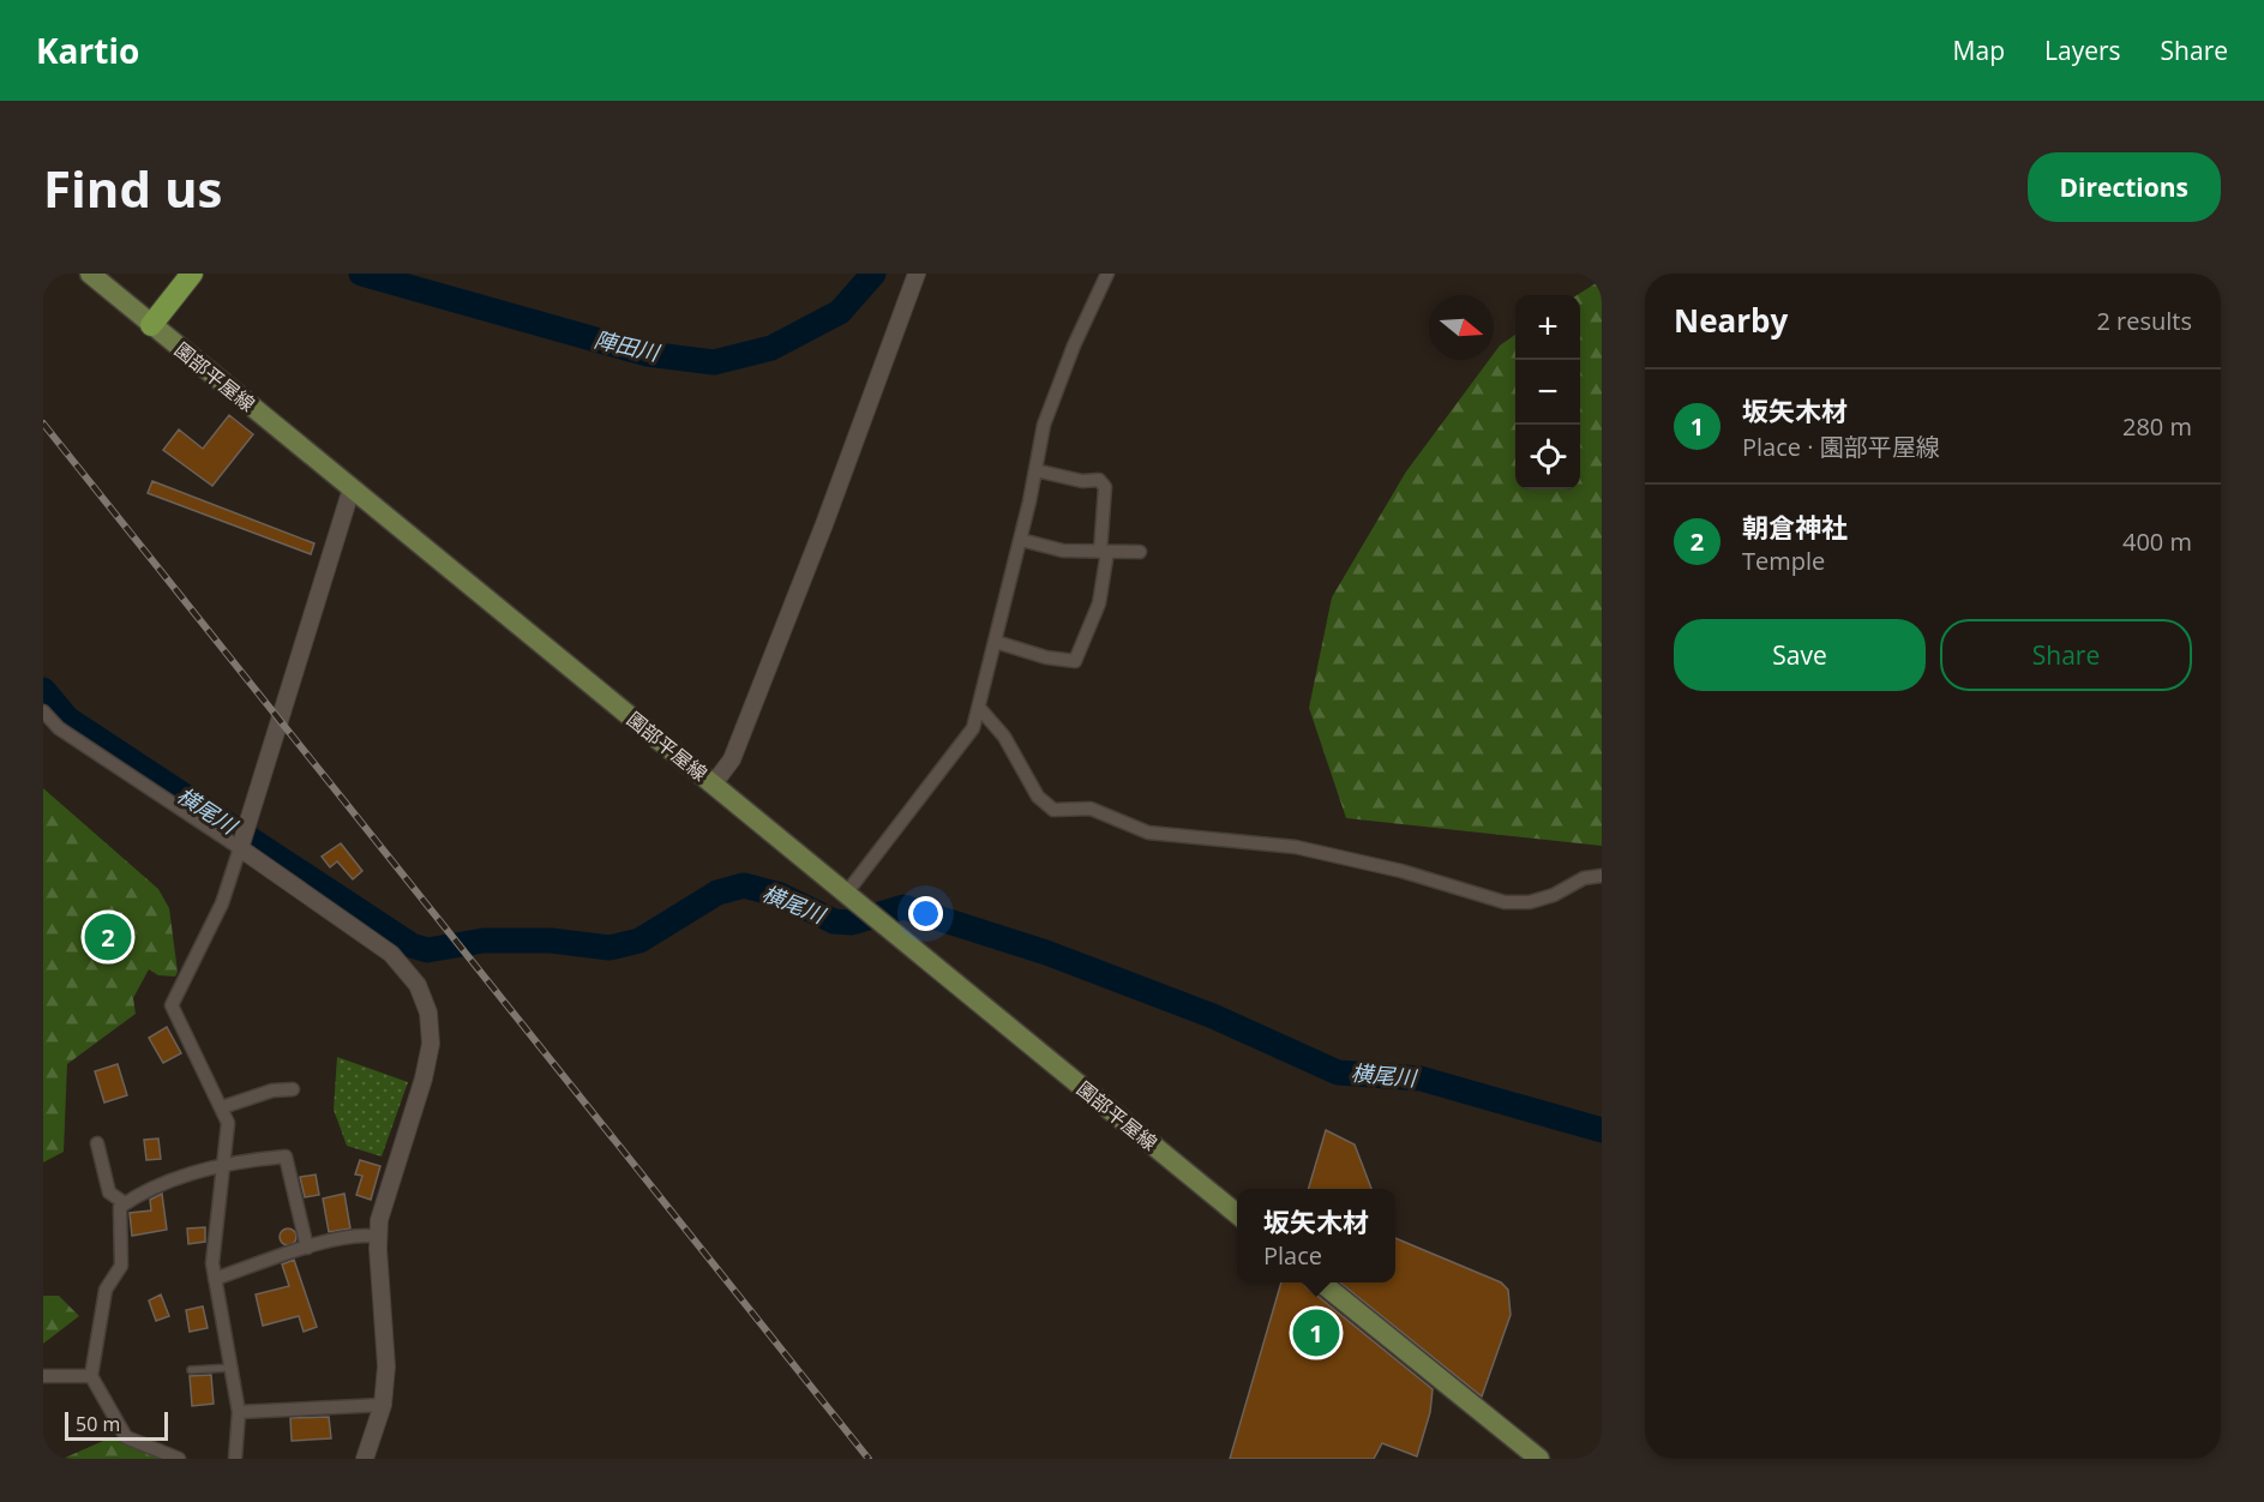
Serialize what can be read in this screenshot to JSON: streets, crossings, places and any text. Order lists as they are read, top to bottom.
{
  "streets": {
    "main road": ["園部平屋線"]
  },
  "water": ["陣田川", "横尾川"],
  "scale_bar": "50 m",
  "north": "right",
  "page": {
    "header": "Kartio",
    "nav": ["Map", "Layers", "Share"],
    "buttons": [
      "Directions",
      ["Save", "Share"]
    ],
    "title": "Find us",
    "heading": ["Nearby", "2 results"],
    "map_buttons": ["+", "−"],
    "list": [
      {
        "mark": "1",
        "name": "坂矢木材",
        "note": "Place · 園部平屋線",
        "value": "280 m"
      },
      {
        "mark": "2",
        "name": "朝倉神社",
        "note": "Temple",
        "value": "400 m"
      }
    ],
    "pins": ["2", "1"],
    "popup": ["坂矢木材", "Place"],
    "scale": "50 m"
  }
}
